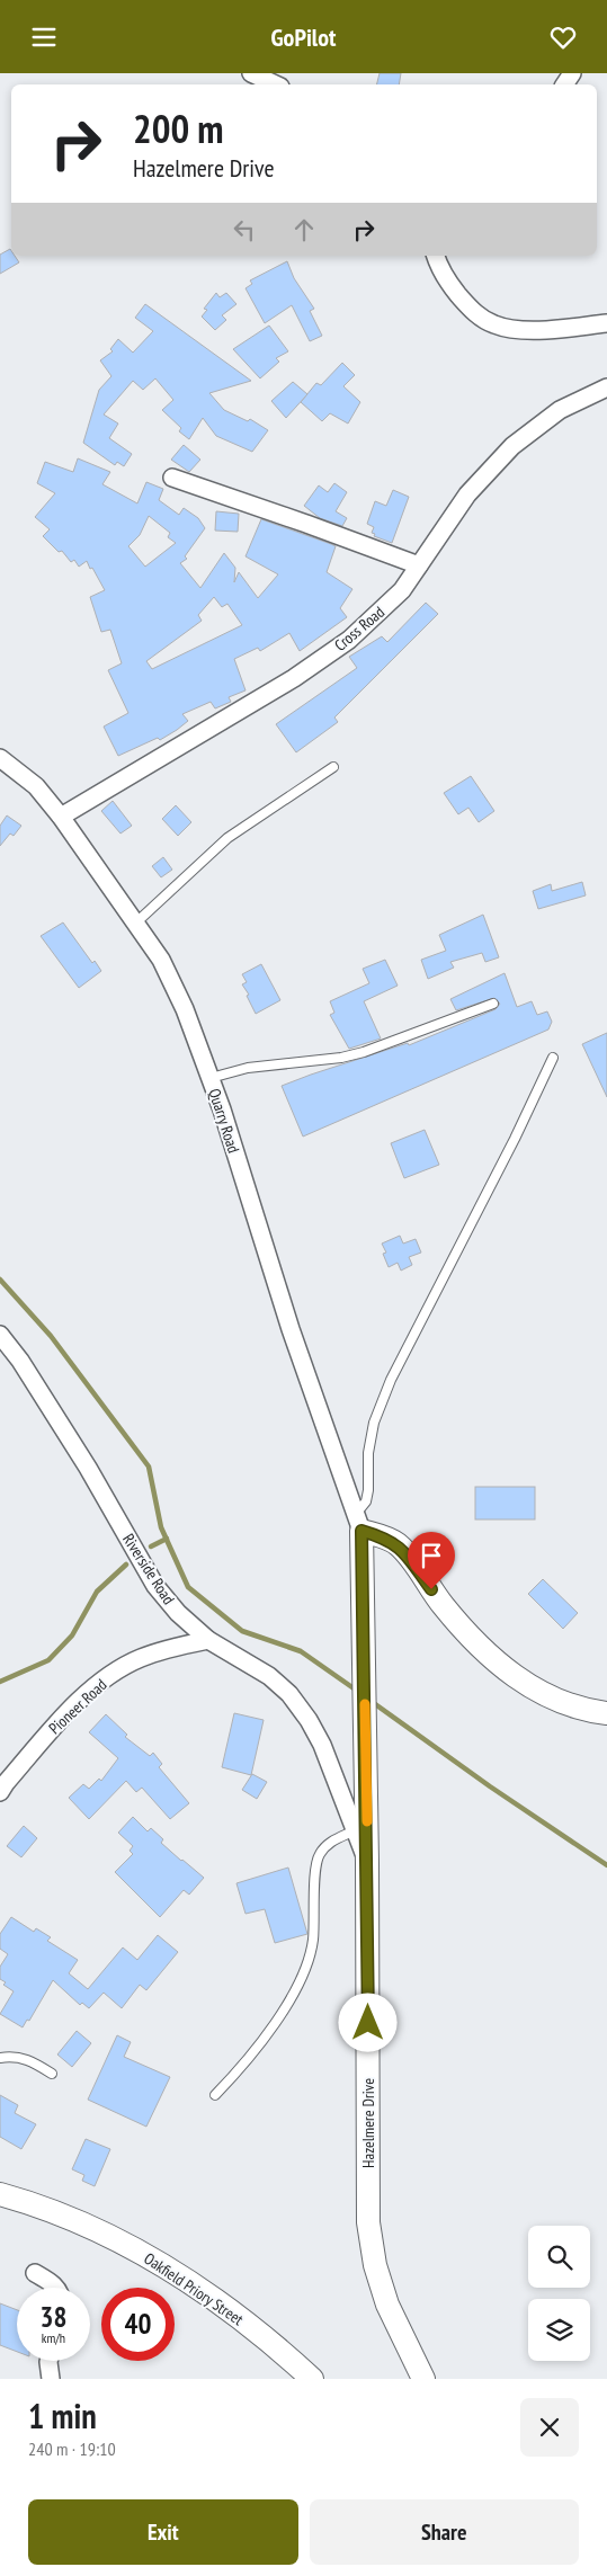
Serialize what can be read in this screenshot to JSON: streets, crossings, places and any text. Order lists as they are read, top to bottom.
{
  "streets": {
    "street": [
      "Cross Road",
      "Quarry Road",
      "Riverside Road",
      "Pioneer Road",
      "Hazelmere Drive",
      "Oakfield Priory Street"
    ]
  },
  "crossings": [
    ["Cross Road", "Quarry Road"],
    ["Quarry Road", "Hazelmere Drive"],
    ["Riverside Road", "Pioneer Road"],
    ["Riverside Road", "Hazelmere Drive"]
  ],
  "page": {
    "header": "GoPilot",
    "turn": ["200 m", "Hazelmere Drive"],
    "speed": "38 km/h",
    "limit": "40",
    "heading": ["1 min", "240 m · 19:10"],
    "buttons": ["Exit", "Share"]
  }
}
